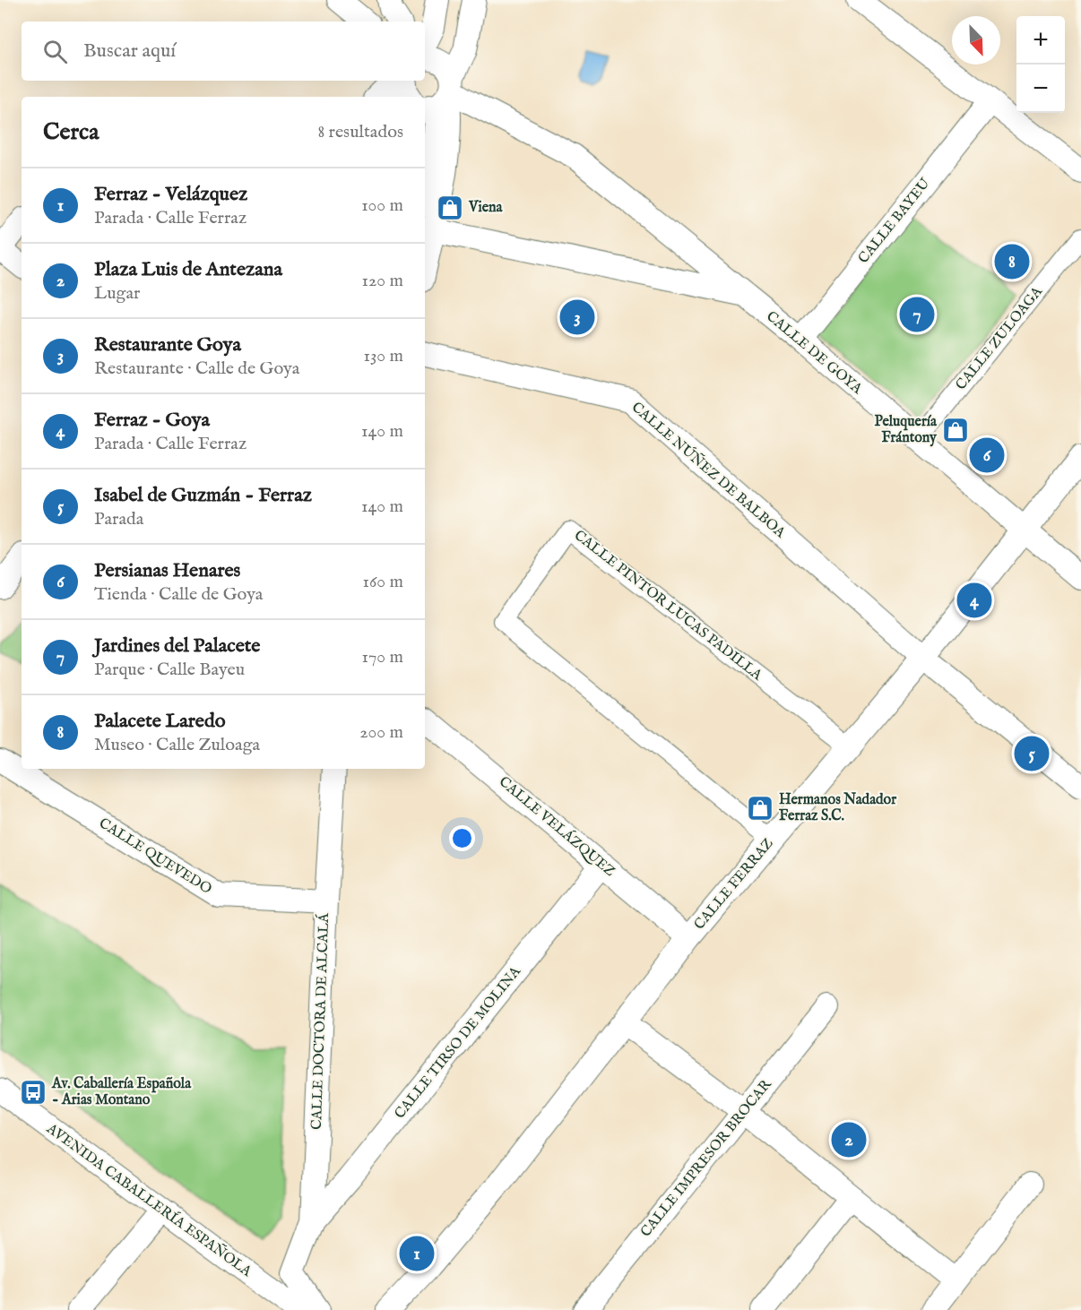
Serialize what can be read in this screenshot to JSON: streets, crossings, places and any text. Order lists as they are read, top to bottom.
{
  "streets": {
    "street": [
      "CALLE BAYEU",
      "CALLE ZULOAGA",
      "CALLE DE GOYA",
      "CALLE NÚÑEZ DE BALBOA",
      "CALLE PINTOR LUCAS PADILLA",
      "CALLE VELÁZQUEZ",
      "CALLE QUEVEDO",
      "CALLE FERRAZ",
      "CALLE DOCTORA DE ALCALÁ",
      "CALLE TIRSO DE MOLINA",
      "CALLE IMPRESOR BROCAR",
      "AVENIDA CABALLERÍA ESPAÑOLA"
    ]
  },
  "crossings": [
    ["CALLE BAYEU", "CALLE DE GOYA"],
    ["CALLE ZULOAGA", "CALLE DE GOYA"],
    ["CALLE DE GOYA", "CALLE FERRAZ"],
    ["CALLE NÚÑEZ DE BALBOA", "CALLE FERRAZ"],
    ["CALLE PINTOR LUCAS PADILLA", "CALLE FERRAZ"],
    ["CALLE VELÁZQUEZ", "CALLE FERRAZ"],
    ["CALLE VELÁZQUEZ", "CALLE TIRSO DE MOLINA"],
    ["CALLE QUEVEDO", "CALLE DOCTORA DE ALCALÁ"],
    ["CALLE DOCTORA DE ALCALÁ", "CALLE TIRSO DE MOLINA"]
  ],
  "places": {
    "shop": ["Viena", "Peluquería Frántony", "Hermanos Nadador Ferraz S.C."],
    "bus stop": ["Av. Caballería Española - Arias Montano"]
  },
  "north": "bottom right",
  "page": {
    "map_buttons": ["+", "−"],
    "search": "Buscar aquí",
    "heading": ["Cerca", "8 resultados"],
    "list": [
      {
        "mark": "1",
        "name": "Ferraz - Velázquez",
        "note": "Parada · Calle Ferraz",
        "value": "100 m"
      },
      {
        "mark": "2",
        "name": "Plaza Luis de Antezana",
        "note": "Lugar",
        "value": "120 m"
      },
      {
        "mark": "3",
        "name": "Restaurante Goya",
        "note": "Restaurante · Calle de Goya",
        "value": "130 m"
      },
      {
        "mark": "4",
        "name": "Ferraz - Goya",
        "note": "Parada · Calle Ferraz",
        "value": "140 m"
      },
      {
        "mark": "5",
        "name": "Isabel de Guzmán - Ferraz",
        "note": "Parada",
        "value": "140 m"
      },
      {
        "mark": "6",
        "name": "Persianas Henares",
        "note": "Tienda · Calle de Goya",
        "value": "160 m"
      },
      {
        "mark": "7",
        "name": "Jardines del Palacete",
        "note": "Parque · Calle Bayeu",
        "value": "170 m"
      },
      {
        "mark": "8",
        "name": "Palacete Laredo",
        "note": "Museo · Calle Zuloaga",
        "value": "200 m"
      }
    ],
    "pins": [
      "8",
      "7",
      "3",
      "6",
      "4",
      "5",
      "2",
      "1"
    ]
  }
}
